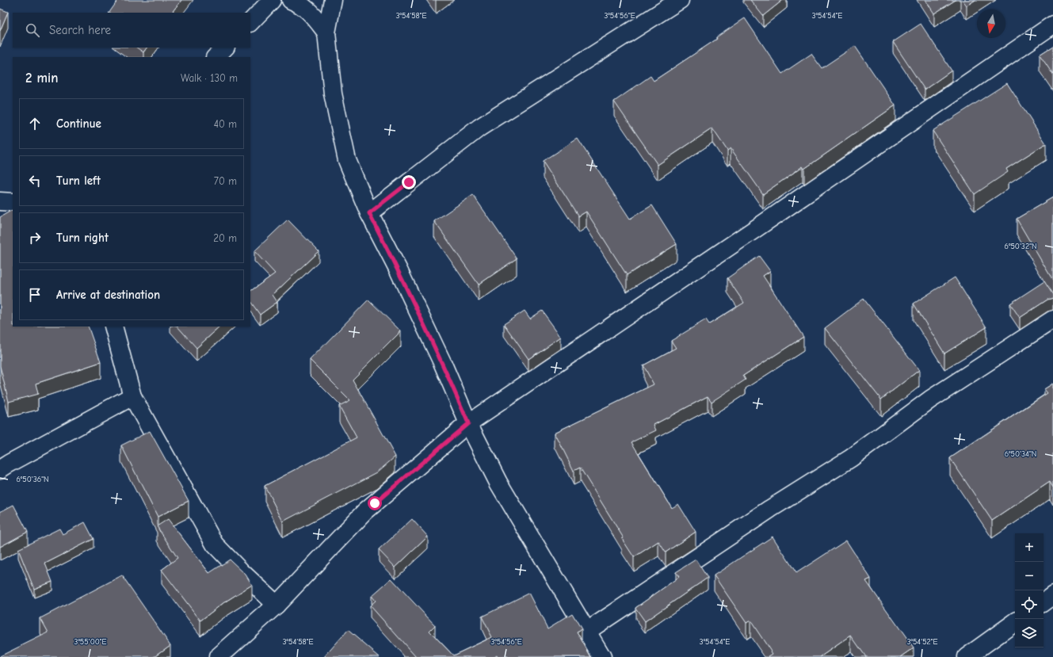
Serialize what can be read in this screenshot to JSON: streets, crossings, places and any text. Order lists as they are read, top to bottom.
{
  "north": "bottom",
  "page": {
    "search": "Search here",
    "heading": ["2 min", "Walk · 130 m"],
    "list": [
      ["Continue", "40 m"],
      ["Turn left", "70 m"],
      ["Turn right", "20 m"],
      "Arrive at destination"
    ],
    "map_buttons": ["+", "−"]
  },
  "coordinates": [
    "3°54'58\"E",
    "3°54'56\"E",
    "3°54'54\"E",
    "6°50'32\"N",
    "6°50'34\"N",
    "6°50'36\"N",
    "3°55'00\"E",
    "3°54'52\"E"
  ]
}
